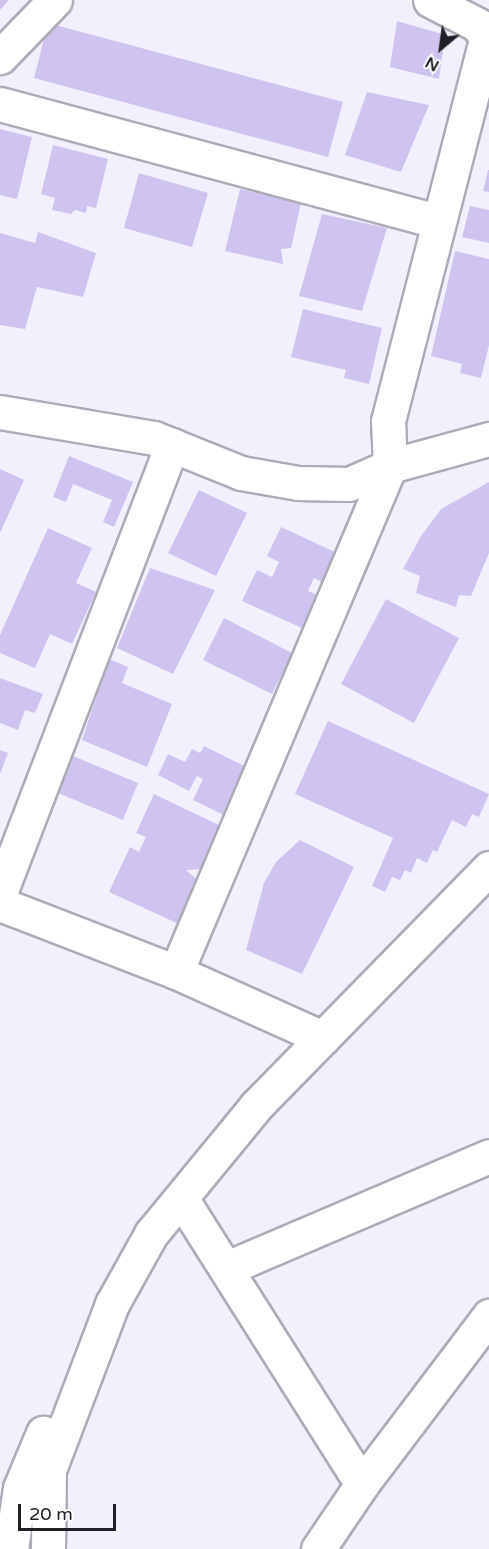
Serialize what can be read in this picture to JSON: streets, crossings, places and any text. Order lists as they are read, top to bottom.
{
  "scale_bar": "20 m",
  "north": "bottom left"
}
